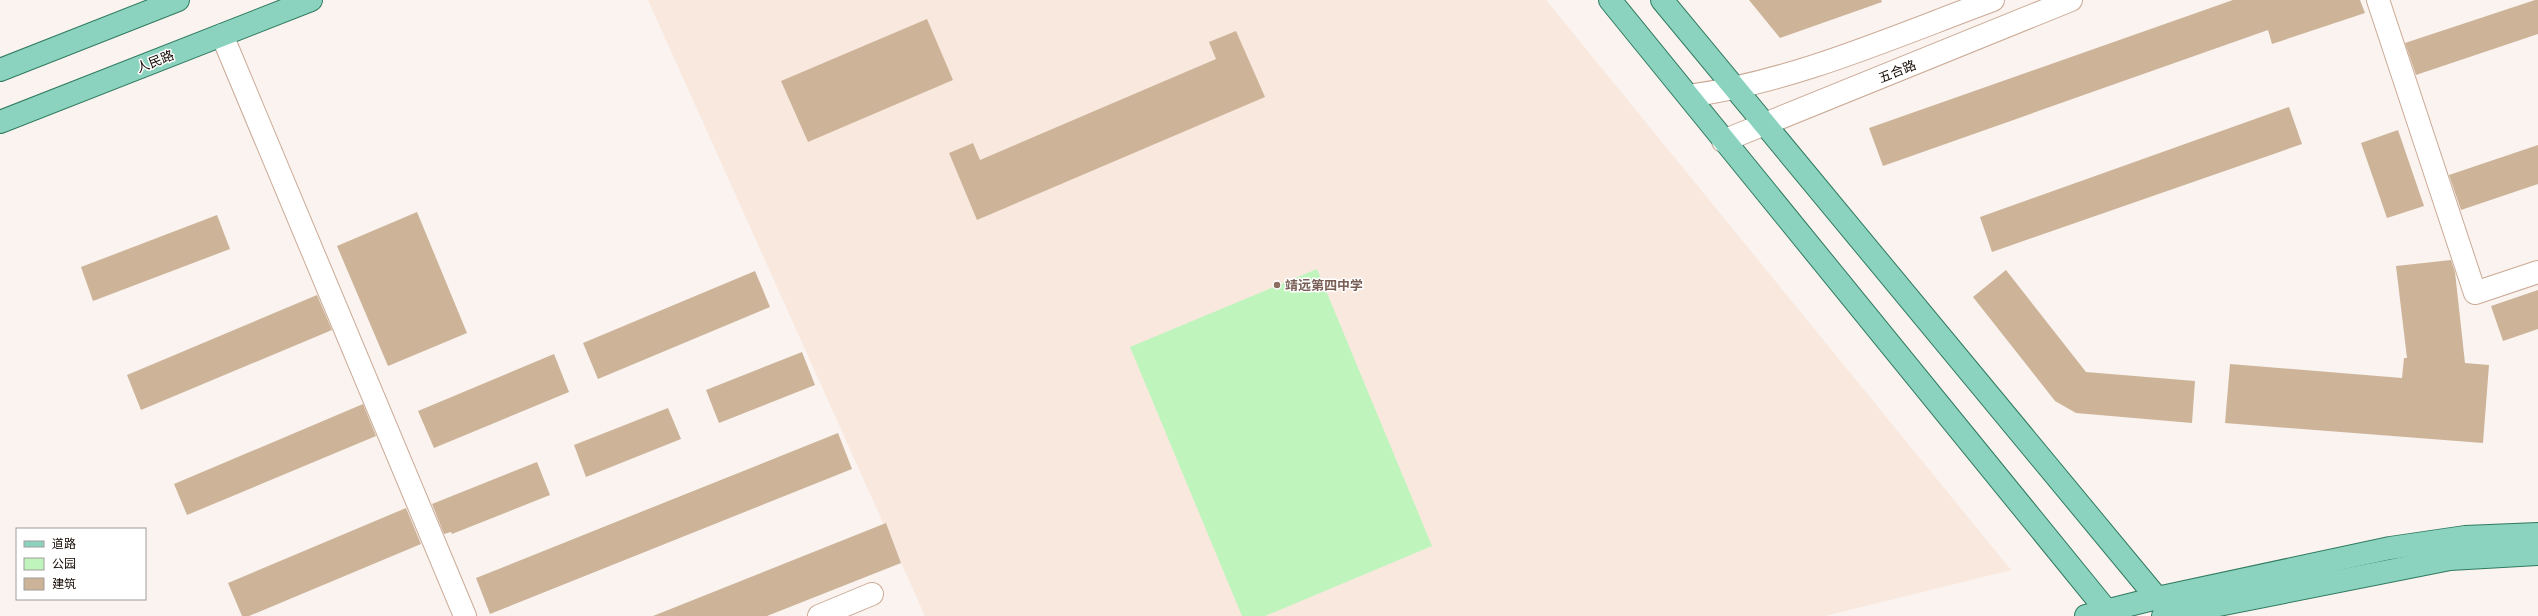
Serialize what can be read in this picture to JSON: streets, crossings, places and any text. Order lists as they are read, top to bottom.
{
  "streets": {
    "main road": ["人民路"],
    "street": ["五合路"]
  },
  "places": ["靖远第四中学"],
  "legend": ["道路", "公园", "建筑"]
}
